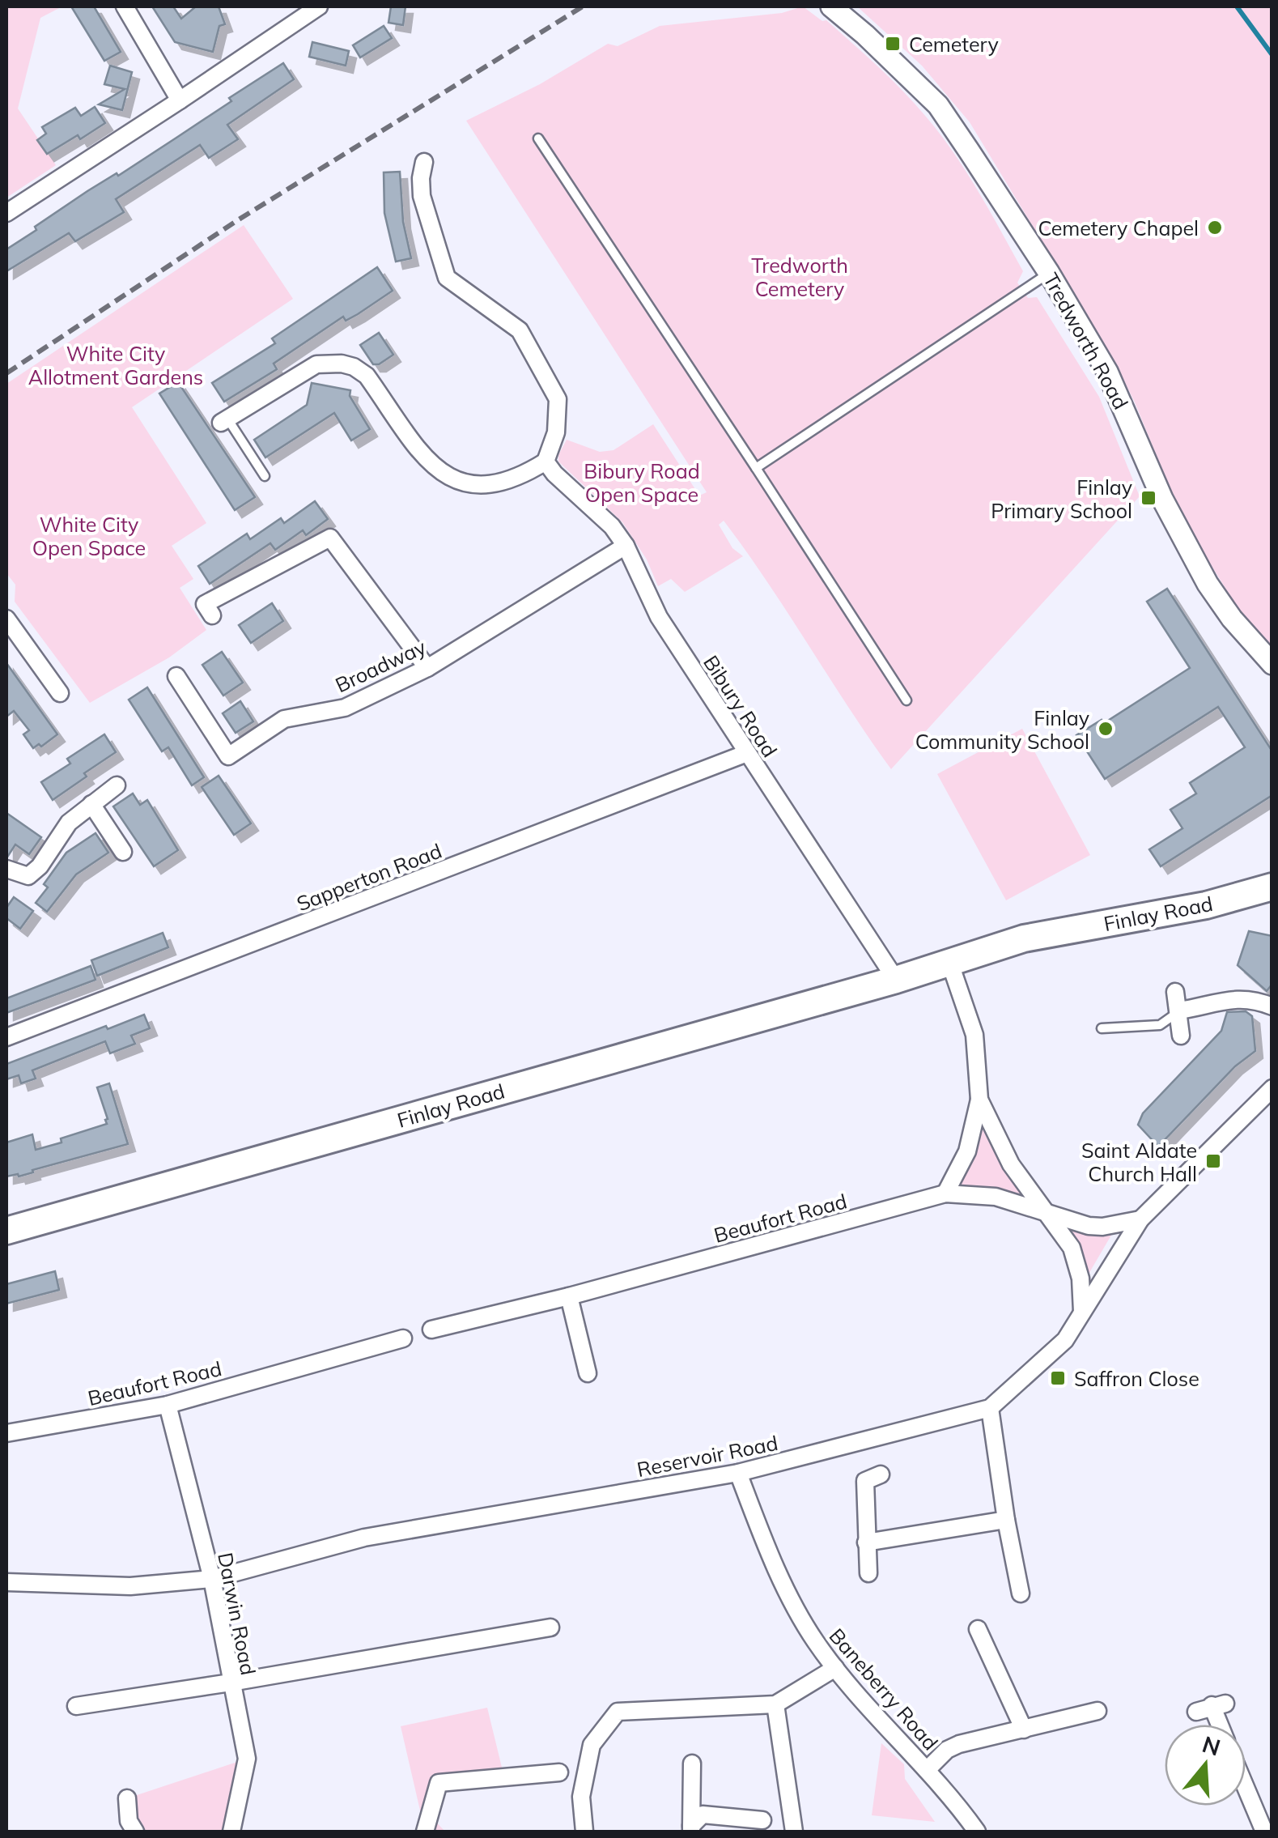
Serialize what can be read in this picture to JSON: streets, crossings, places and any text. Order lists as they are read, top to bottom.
{
  "streets": {
    "highway": ["Finlay Road"],
    "street": [
      "Tredworth Road",
      "Broadway",
      "Bibury Road",
      "Sapperton Road",
      "Beaufort Road",
      "Reservoir Road",
      "Darwin Road",
      "Baneberry Road"
    ]
  },
  "crossings": [
    ["Broadway", "Bibury Road"],
    ["Bibury Road", "Sapperton Road"],
    ["Bibury Road", "Finlay Road"],
    ["Beaufort Road", "Reservoir Road"],
    ["Beaufort Road", "Darwin Road"],
    ["Reservoir Road", "Darwin Road"],
    ["Reservoir Road", "Baneberry Road"]
  ],
  "parks": [
    "Tredworth Cemetery",
    "White City Allotment Gardens",
    "Bibury Road Open Space",
    "White City Open Space"
  ],
  "places": {
    "transit": [
      "Cemetery",
      "Finlay Primary School",
      "Saint Aldate Church Hall",
      "Saffron Close"
    ],
    "other": ["Cemetery Chapel", "Finlay Community School"]
  },
  "north": "top"
}
